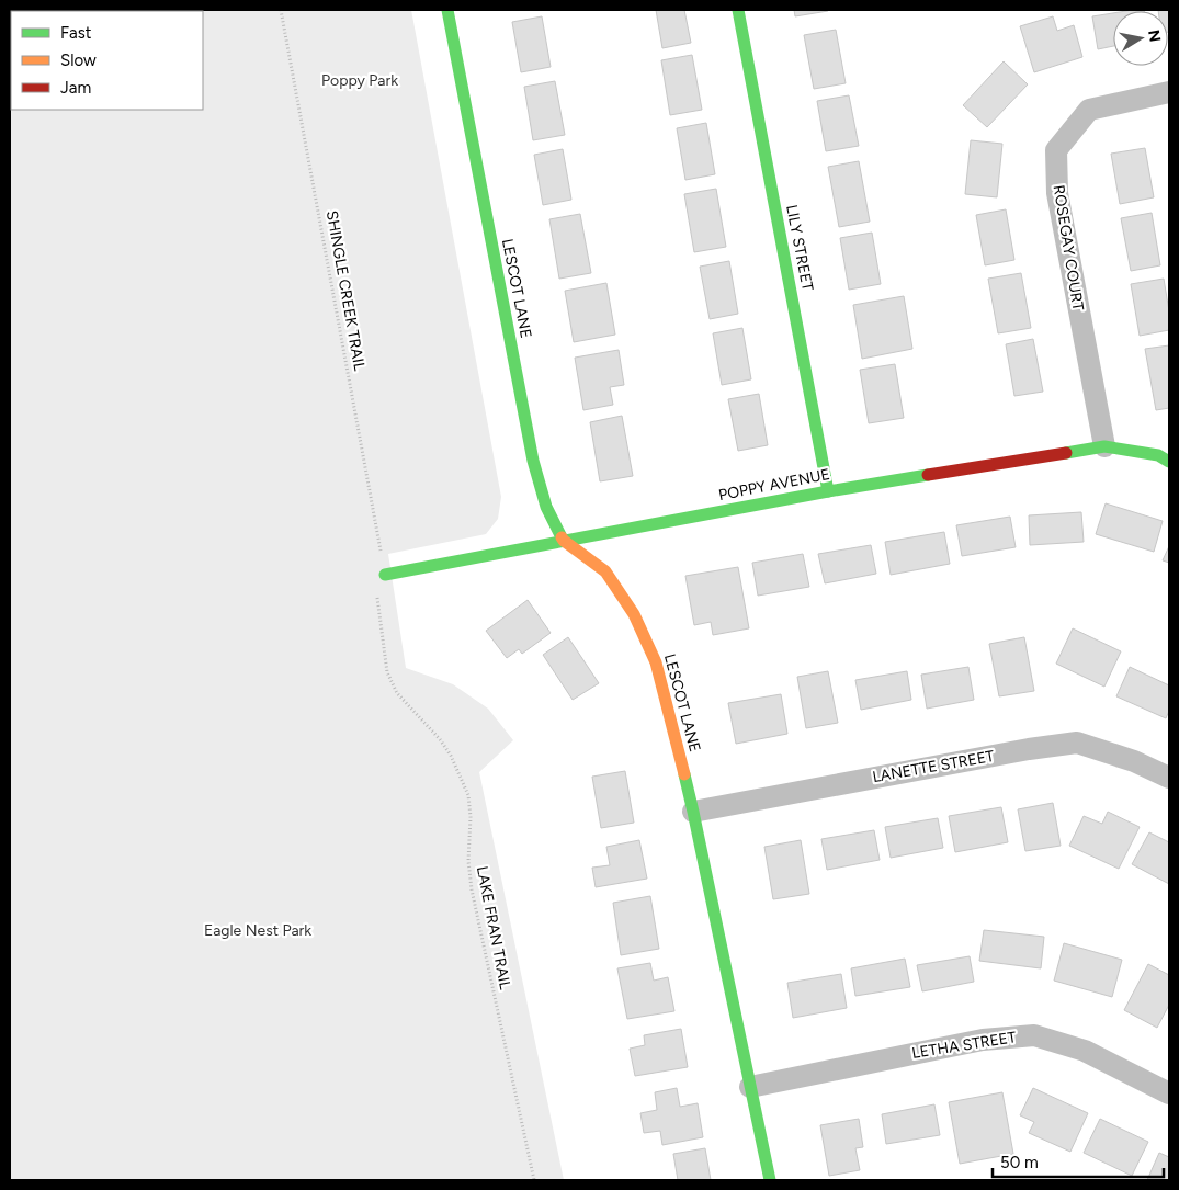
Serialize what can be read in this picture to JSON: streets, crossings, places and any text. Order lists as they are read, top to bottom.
{
  "streets": {
    "street": [
      "LILY STREET",
      "ROSEGAY COURT",
      "LESCOT LANE",
      "POPPY AVENUE",
      "LANETTE STREET",
      "LETHA STREET"
    ],
    "path": ["SHINGLE CREEK TRAIL", "LAKE FRAN TRAIL"]
  },
  "crossings": [
    ["LILY STREET", "POPPY AVENUE"],
    ["ROSEGAY COURT", "POPPY AVENUE"],
    ["LESCOT LANE", "POPPY AVENUE"],
    ["LESCOT LANE", "LANETTE STREET"],
    ["LESCOT LANE", "LETHA STREET"],
    ["SHINGLE CREEK TRAIL", "POPPY AVENUE"],
    ["SHINGLE CREEK TRAIL", "LAKE FRAN TRAIL"],
    ["POPPY AVENUE", "LAKE FRAN TRAIL"]
  ],
  "parks": ["Poppy Park", "Eagle Nest Park"],
  "legend": ["Fast", "Slow", "Jam"],
  "scale_bar": "50 m",
  "north": "right"
}
